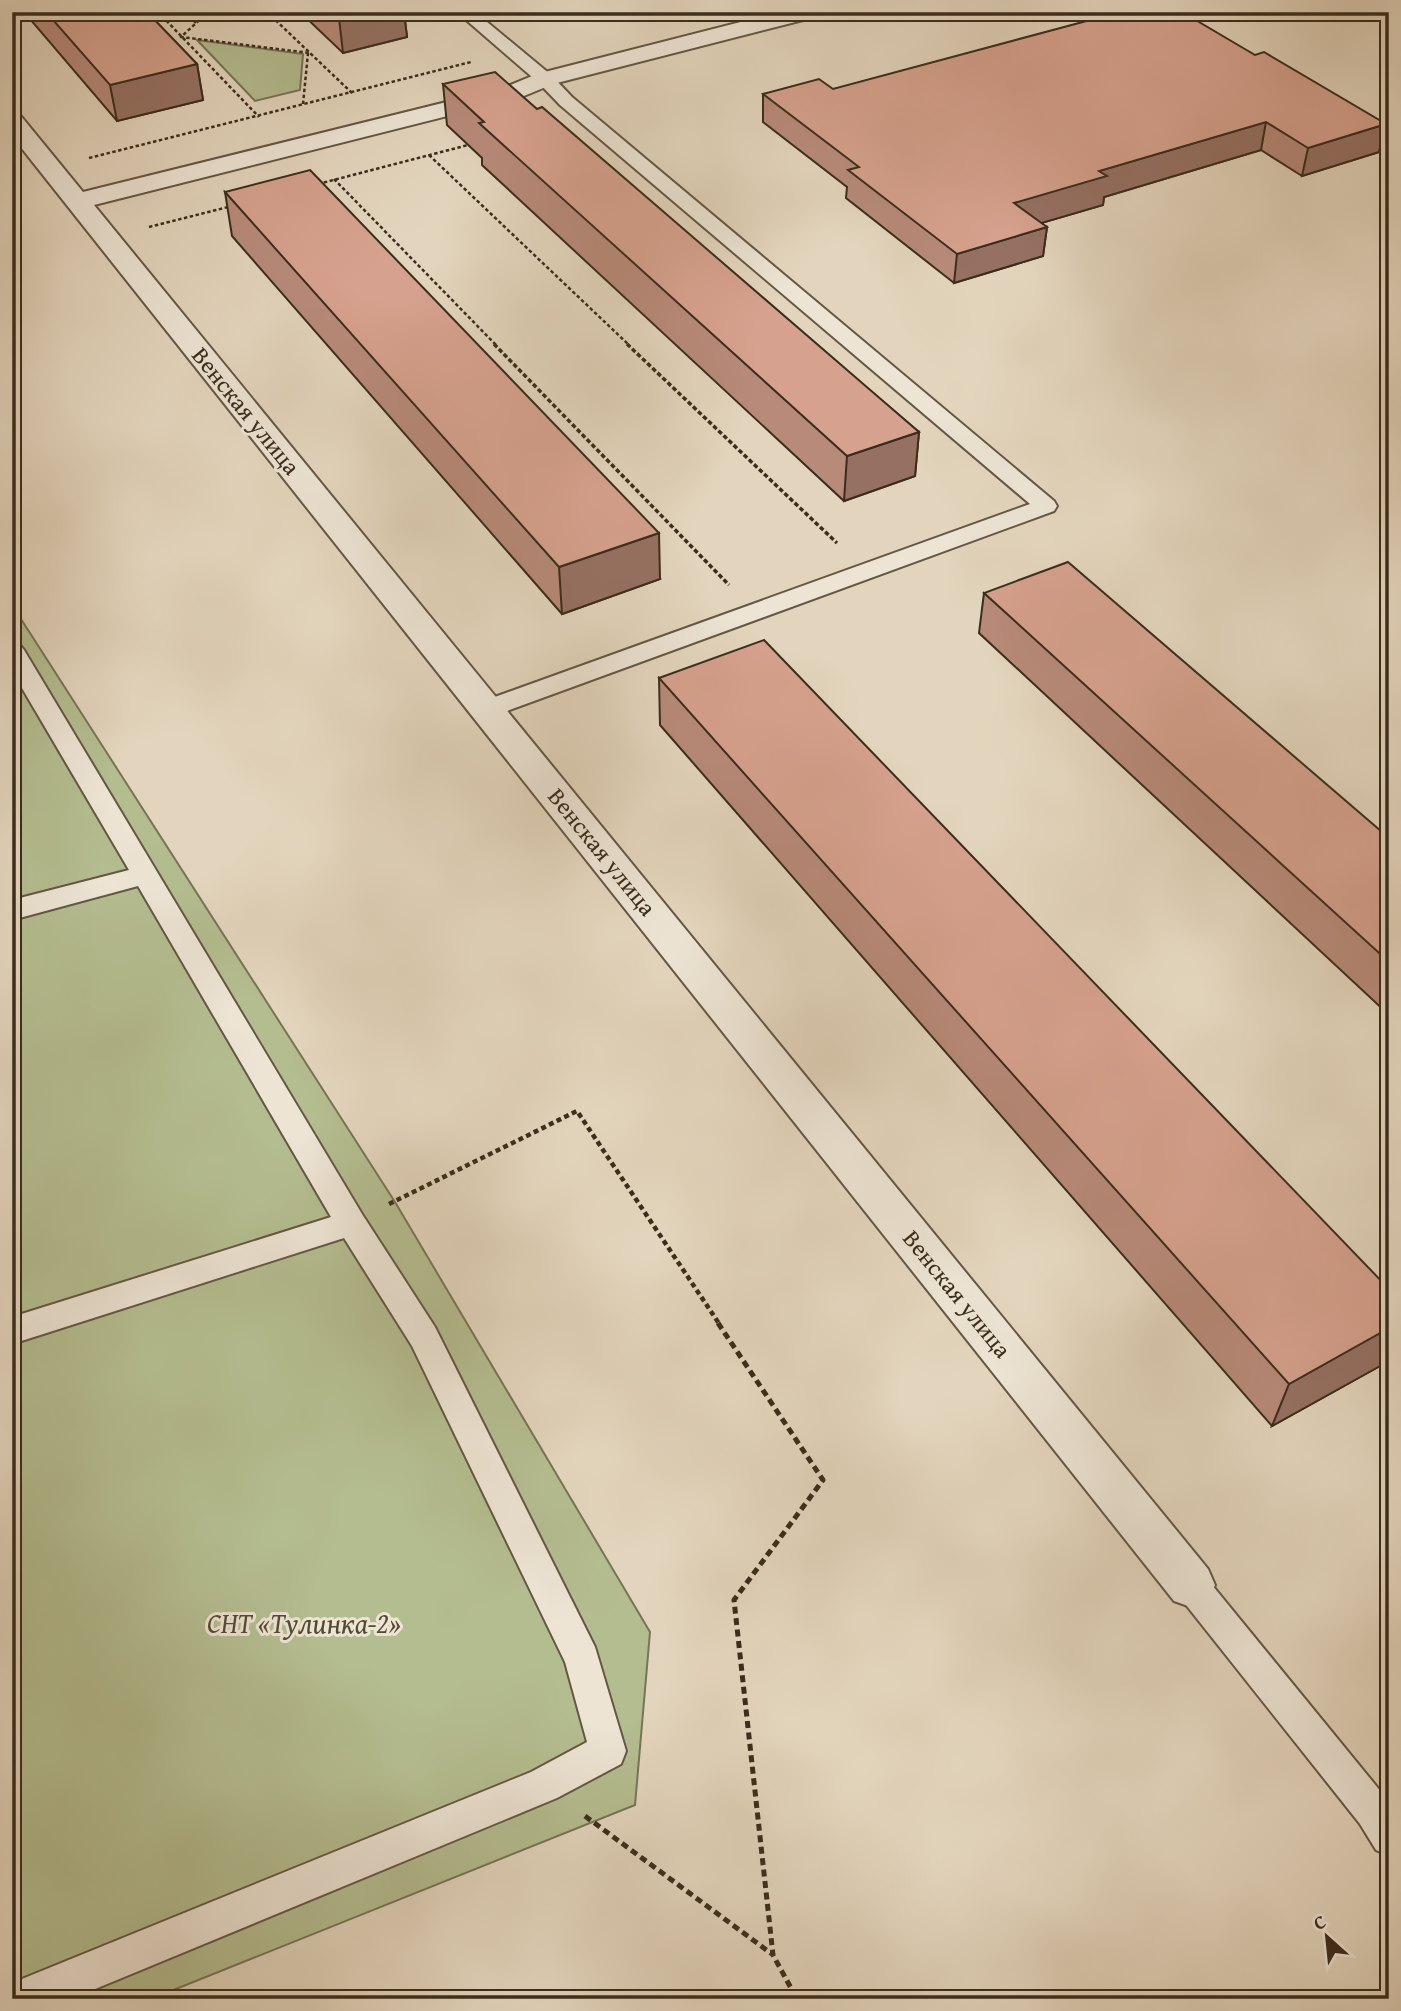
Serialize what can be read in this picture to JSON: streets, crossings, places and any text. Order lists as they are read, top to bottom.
{
  "streets": {
    "street": ["Венская улица"]
  },
  "parks": ["СНТ «Тулинка-2»"],
  "north": "top left"
}
